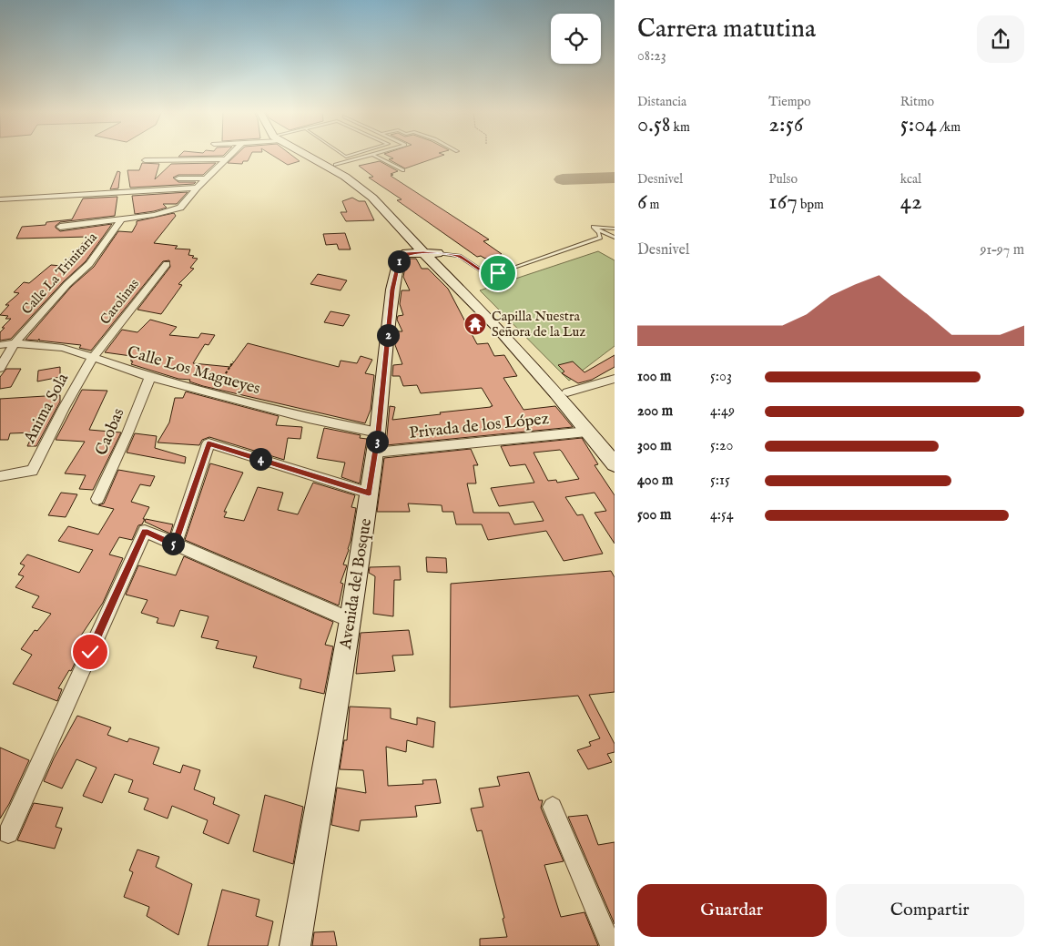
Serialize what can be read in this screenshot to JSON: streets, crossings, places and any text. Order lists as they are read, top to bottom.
{
  "streets": {
    "main road": ["Avenida del Bosque"],
    "street": [
      "Calle La Trinitaria",
      "Carolinas",
      "Calle Los Magueyes",
      "Anima Sola",
      "Privada de los López",
      "Caobas"
    ]
  },
  "crossings": [
    ["Calle La Trinitaria", "Calle Los Magueyes"],
    ["Carolinas", "Calle Los Magueyes"],
    ["Carolinas", "Anima Sola"],
    ["Calle Los Magueyes", "Anima Sola"],
    ["Calle Los Magueyes", "Privada de los López"],
    ["Calle Los Magueyes", "Caobas"],
    ["Calle Los Magueyes", "Avenida del Bosque"],
    ["Privada de los López", "Avenida del Bosque"]
  ],
  "places": {
    "temple": ["Capilla Nuestra Señora de la Luz"]
  },
  "page": {
    "heading": ["Carrera matutina", "08:23"],
    "stats": [
      ["Distancia", "0.58 km"],
      ["Tiempo", "2:56"],
      ["Ritmo", "5:04 /km"],
      ["Desnivel", "6 m"],
      ["Pulso", "167 bpm"],
      ["kcal", "42"]
    ],
    "chart": ["Desnivel", "91–97 m"],
    "pins": [
      "1",
      "2",
      "3",
      "4",
      "5"
    ],
    "list": [
      {
        "name": "100 m",
        "note": "5:03"
      },
      {
        "name": "200 m",
        "note": "4:49"
      },
      {
        "name": "300 m",
        "note": "5:20"
      },
      {
        "name": "400 m",
        "note": "5:15"
      },
      {
        "name": "500 m",
        "note": "4:54"
      }
    ],
    "buttons": ["Guardar", "Compartir"]
  }
}
